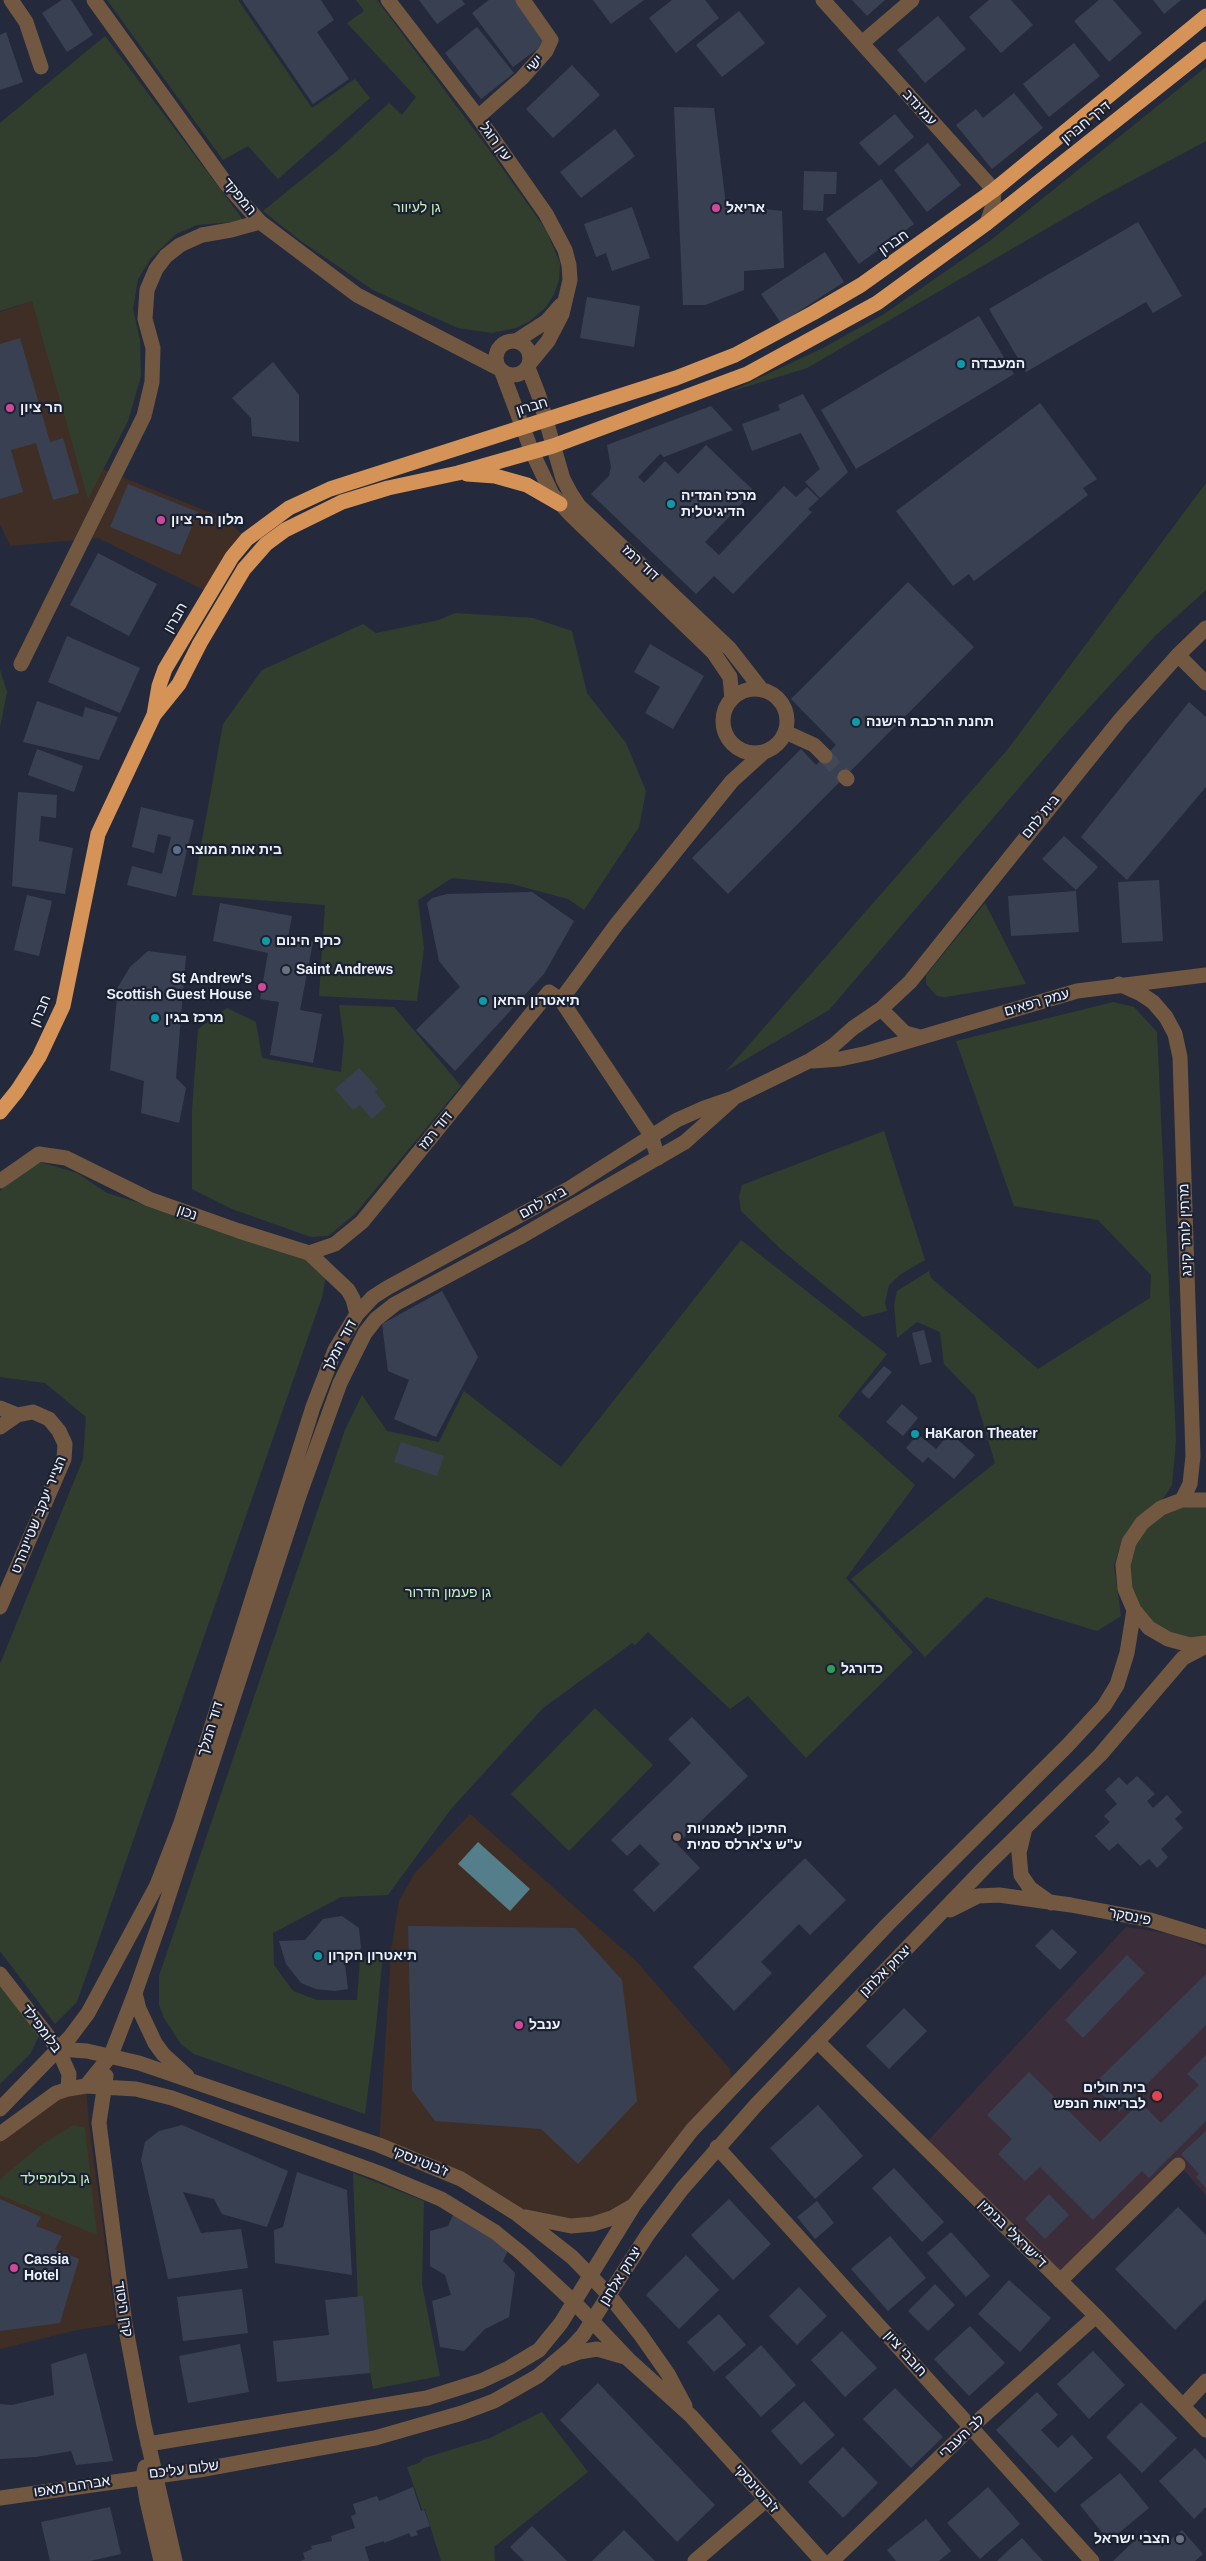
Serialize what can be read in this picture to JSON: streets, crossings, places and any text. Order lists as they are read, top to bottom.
{
  "streets": {
    "highway": ["דרך חברון", "חברון"],
    "street": [
      "ישי",
      "עמינדב",
      "עין רוגל",
      "המפקד",
      "דוד רמז",
      "בית לחם",
      "עמק רפאים",
      "נכון",
      "מרתין לותר קינג",
      "דוד המלך",
      "הצייר יעקב שטיינהרט",
      "פינסקר",
      "יצחק אלחנן",
      "בלומפילד",
      "ז'בוטינסקי",
      "ד'ישראלי בנימין",
      "קרן היסוד",
      "חובבי ציון",
      "לב העברי",
      "שלום עליכם",
      "אברהם מאפו"
    ]
  },
  "crossings": [
    ["ישי", "עין רוגל"],
    ["עמינדב", "דרך חברון"],
    ["עמינדב", "חברון"],
    ["דרך חברון", "חברון"],
    ["עין רוגל", "המפקד"],
    ["חברון", "דוד רמז"],
    ["דוד רמז", "נכון"],
    ["בית לחם", "עמק רפאים"],
    ["בית לחם", "נכון"],
    ["בית לחם", "דוד המלך"],
    ["עמק רפאים", "מרתין לותר קינג"],
    ["נכון", "דוד המלך"],
    ["דוד המלך", "בלומפילד"],
    ["דוד המלך", "ז'בוטינסקי"],
    ["דוד המלך", "קרן היסוד"],
    ["פינסקר", "יצחק אלחנן"],
    ["יצחק אלחנן", "ז'בוטינסקי"],
    ["יצחק אלחנן", "ד'ישראלי בנימין"],
    ["יצחק אלחנן", "חובבי ציון"],
    ["יצחק אלחנן", "שלום עליכם"],
    ["בלומפילד", "ז'בוטינסקי"],
    ["ז'בוטינסקי", "קרן היסוד"],
    ["ז'בוטינסקי", "שלום עליכם"],
    ["ד'ישראלי בנימין", "לב העברי"],
    ["קרן היסוד", "שלום עליכם"],
    ["חובבי ציון", "לב העברי"],
    ["שלום עליכם", "אברהם מאפו"]
  ],
  "parks": ["גן לעיוור", "גן פעמון הדרור", "גן בלומפילד"],
  "places": [
    "אריאל",
    "המעבדה",
    "הר ציון",
    "מרכז המדיה הדיגיטלית",
    "מלון הר ציון",
    "תחנת הרכבת הישנה",
    "בית אות המוצר",
    "כתף הינום",
    "Saint Andrews",
    "St Andrew's Scottish Guest House",
    "תיאטרון החאן",
    "מרכז בגין",
    "HaKaron Theater",
    "כדורגל",
    "התיכון לאמנויות ע\"ש צ'ארלס סמית",
    "תיאטרון הקרון",
    "ענבל",
    "בית חולים לבריאות הנפש",
    "Cassia Hotel",
    "הצבי ישראל"
  ]
}
